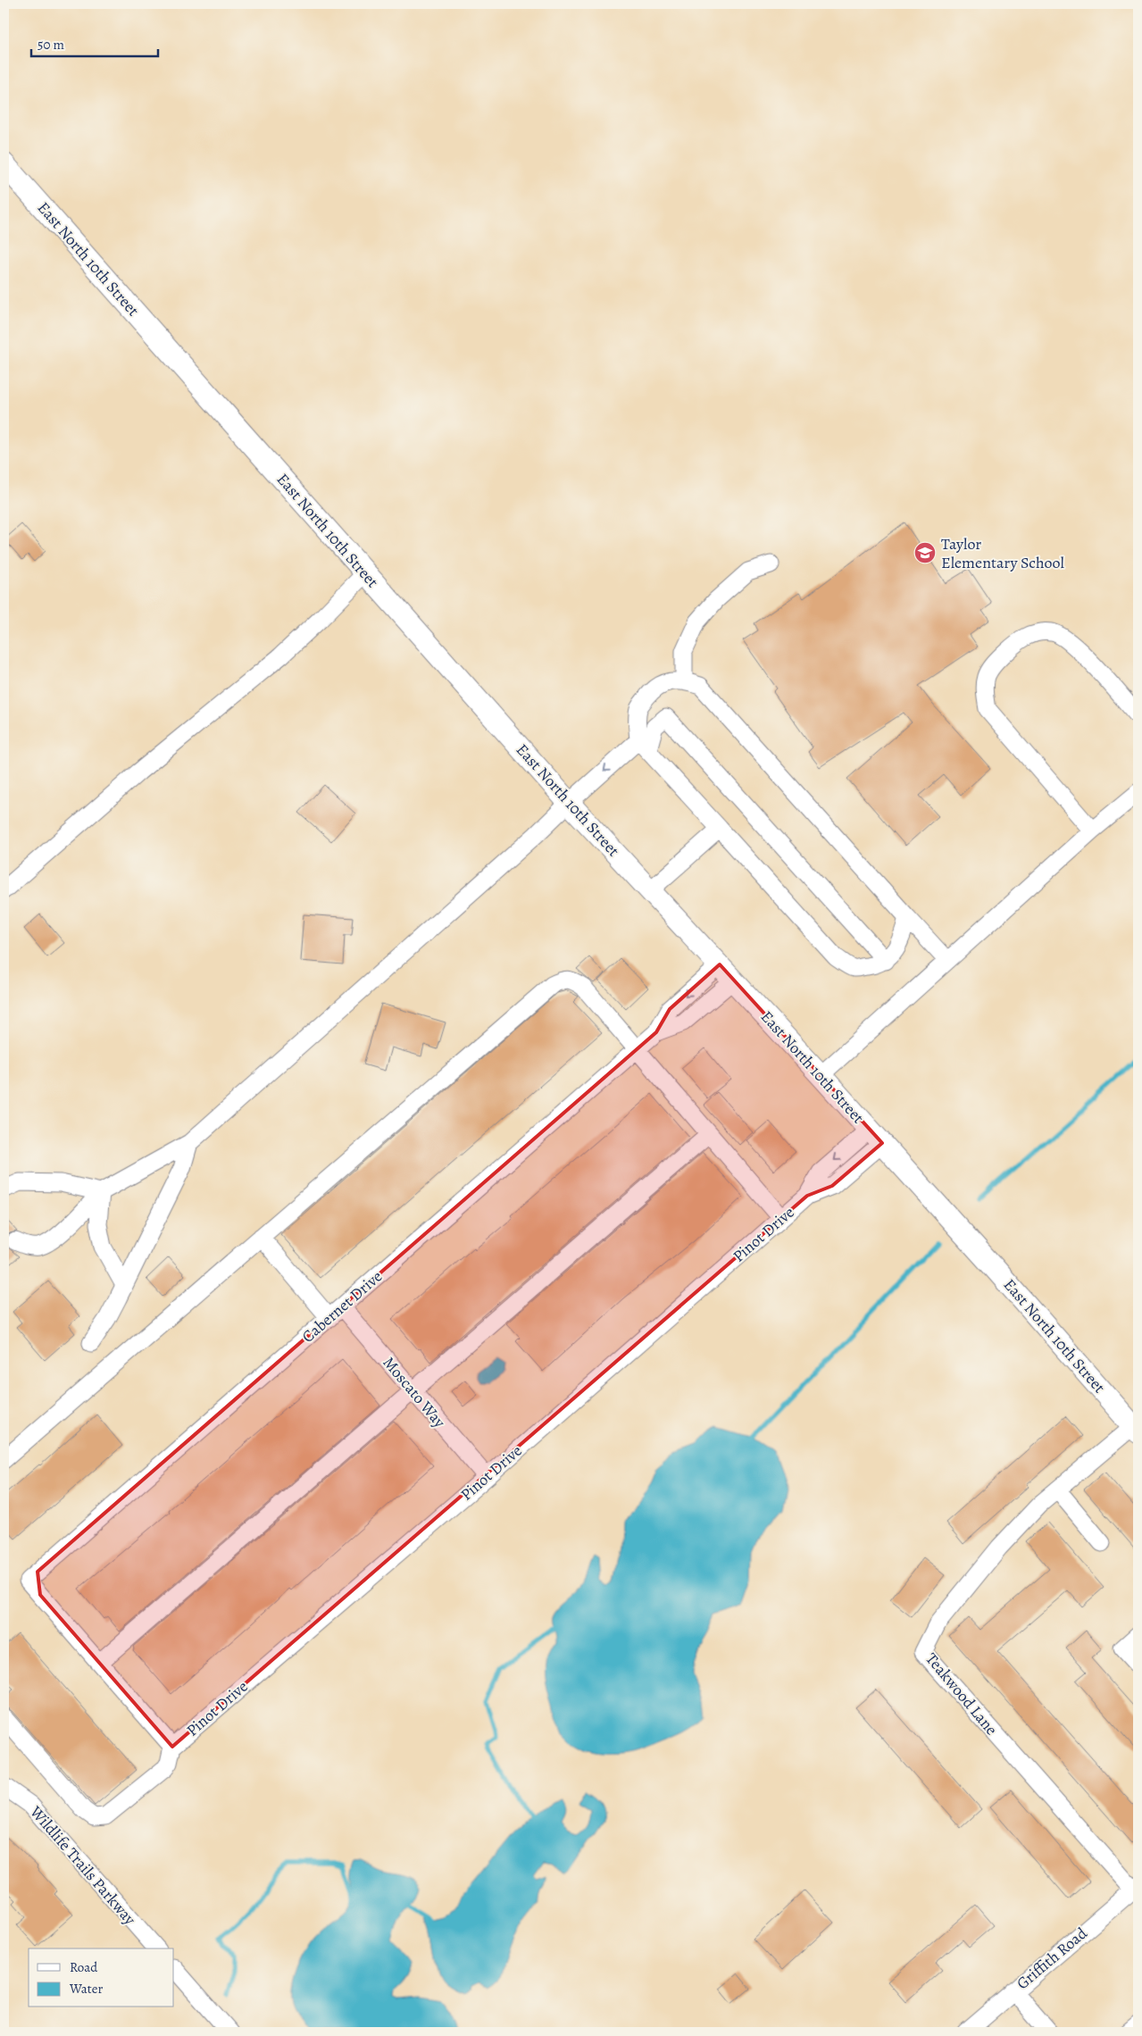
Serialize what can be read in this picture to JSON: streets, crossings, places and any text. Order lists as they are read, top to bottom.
{
  "streets": {
    "main road": ["East North 10th Street"],
    "street": [
      "Pinot Drive",
      "Cabernet Drive",
      "Moscato Way",
      "Teakwood Lane",
      "Wildlife Trails Parkway",
      "Griffith Road"
    ]
  },
  "crossings": [
    ["East North 10th Street", "Pinot Drive"],
    ["East North 10th Street", "Cabernet Drive"],
    ["East North 10th Street", "Teakwood Lane"],
    ["Pinot Drive", "Moscato Way"],
    ["Cabernet Drive", "Moscato Way"],
    ["Teakwood Lane", "Griffith Road"]
  ],
  "places": {
    "school or university": ["Taylor Elementary School"]
  },
  "legend": ["Road", "Water"],
  "scale_bar": "50 m"
}
